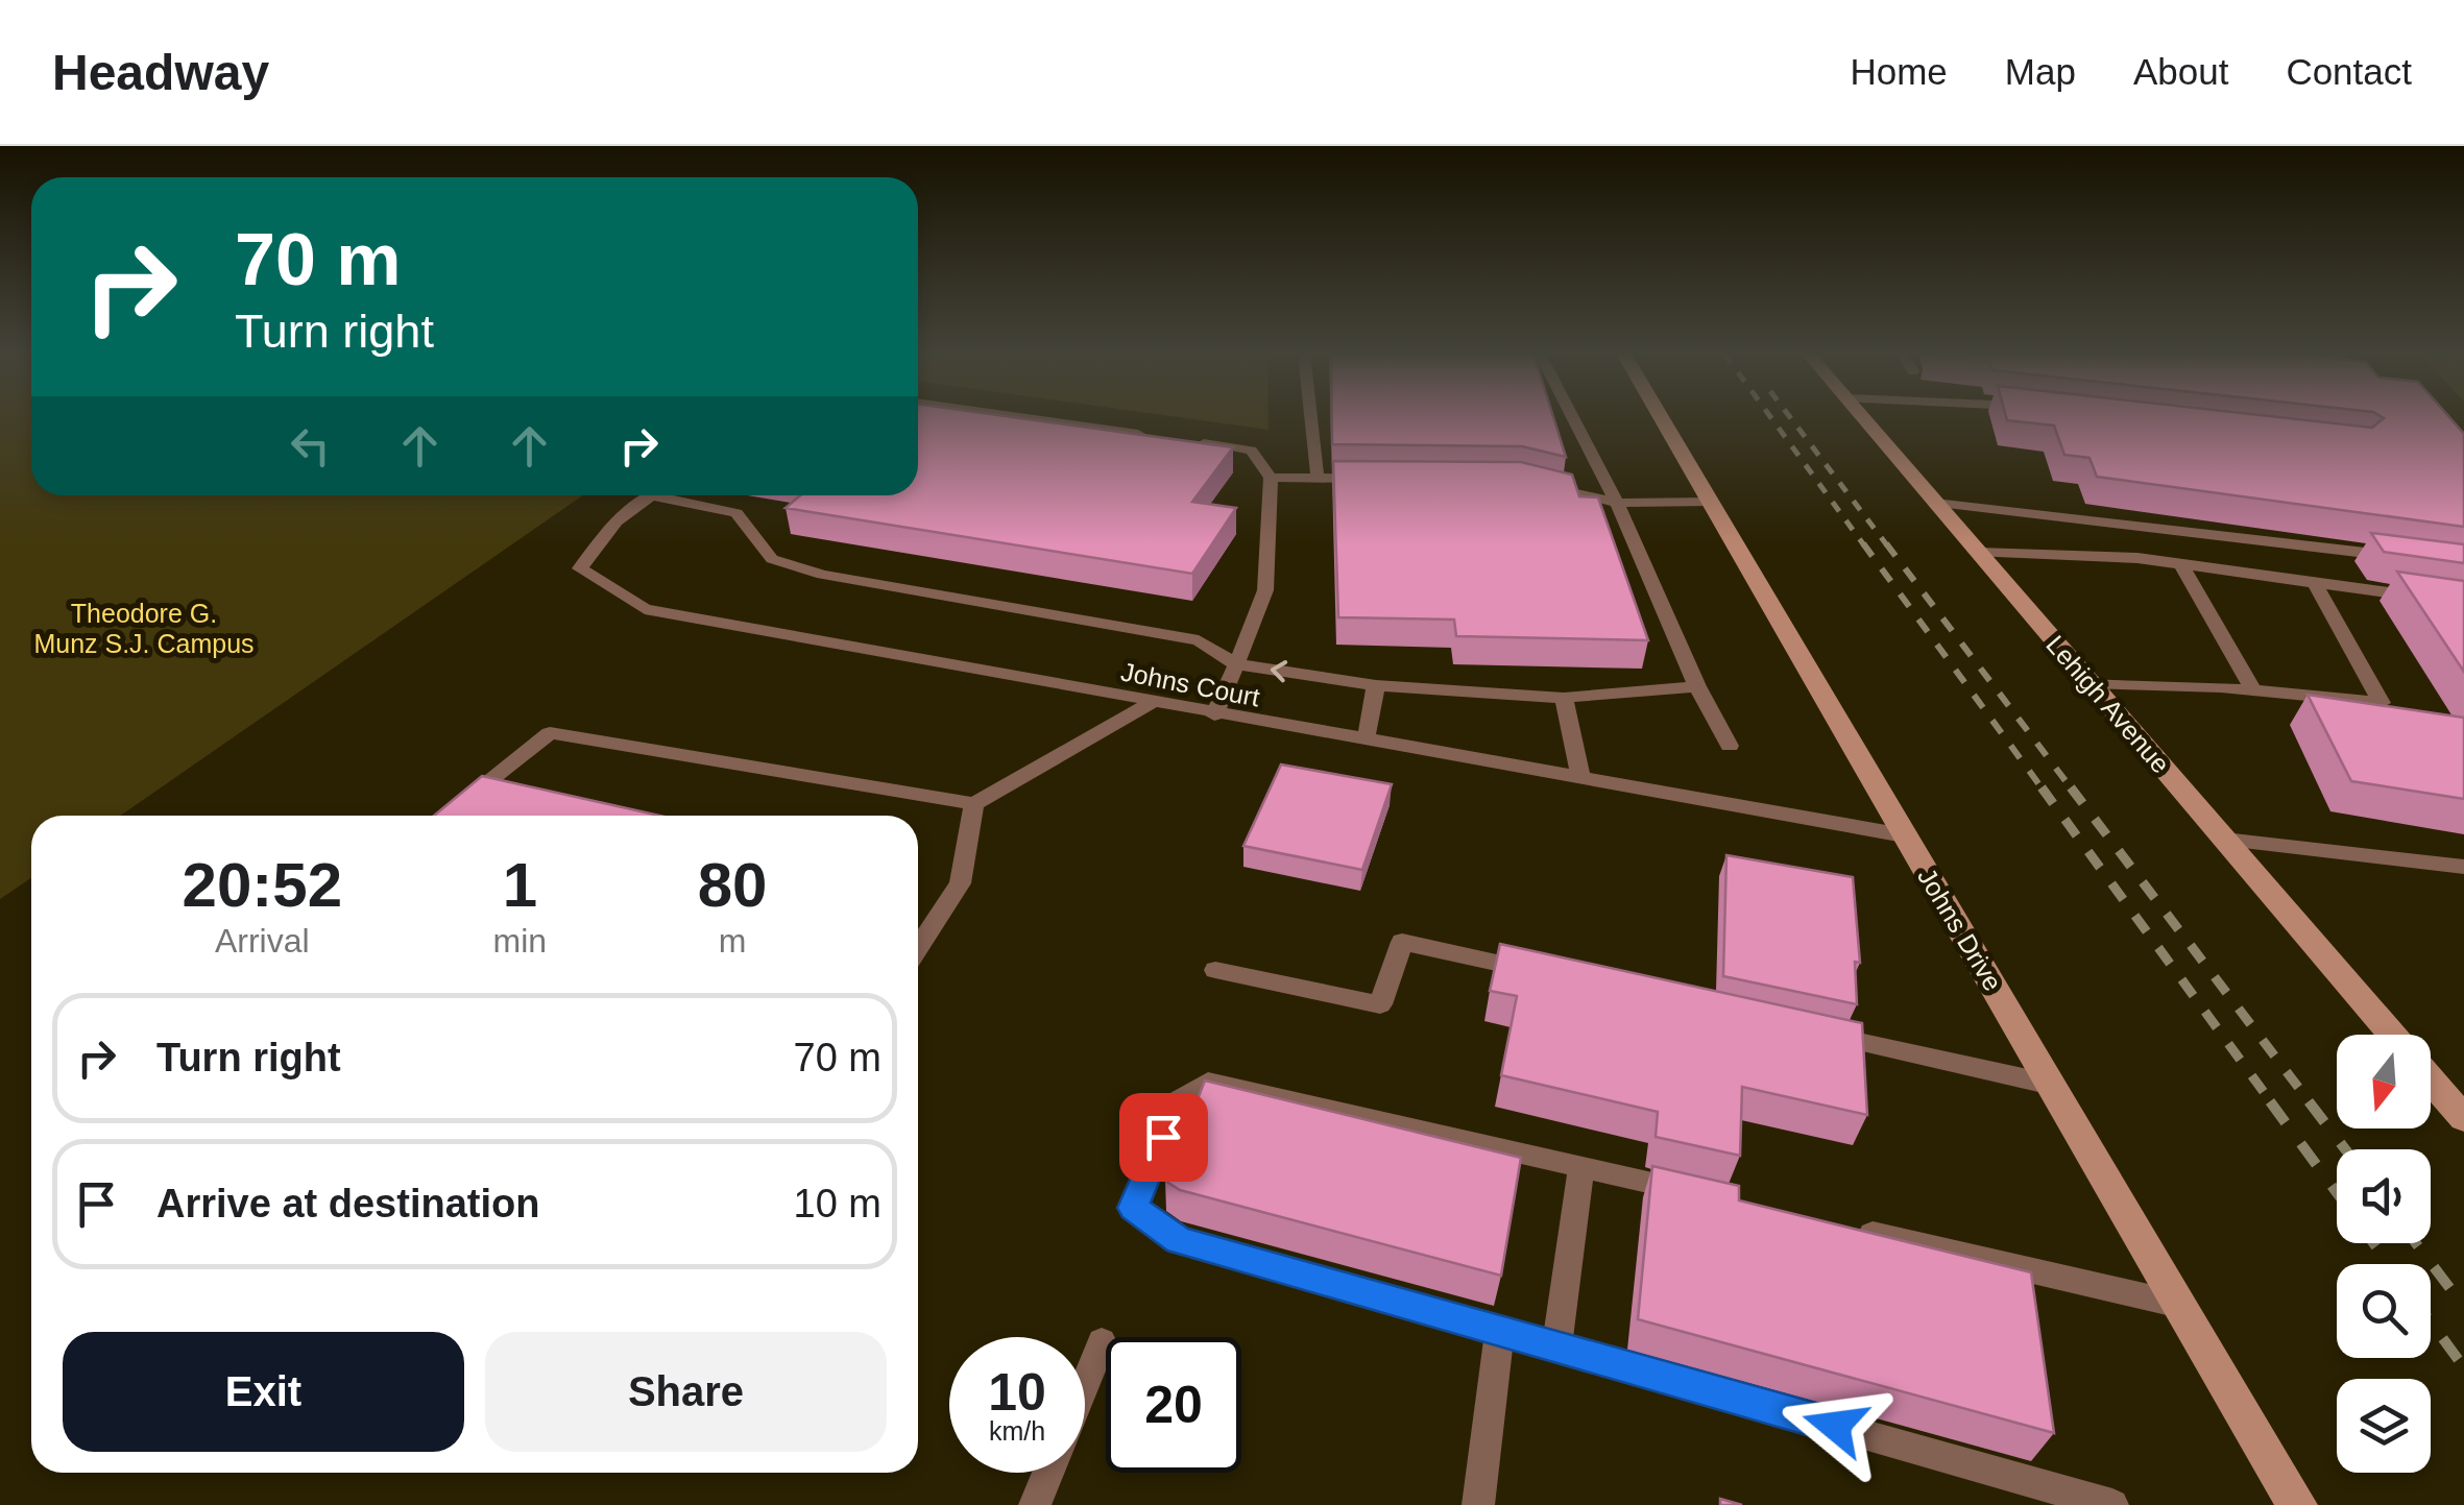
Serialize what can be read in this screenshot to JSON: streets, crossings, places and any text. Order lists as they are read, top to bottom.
{
  "streets": {
    "street": ["Lehigh Avenue", "Johns Drive"],
    "lane": ["Johns Court"]
  },
  "crossings": [
    ["Johns Court", "Johns Drive"]
  ],
  "parks": ["Theodore G. Munz S.J. Campus"],
  "north": "bottom",
  "page": {
    "header": "Headway",
    "nav": [
      "Home",
      "Map",
      "About",
      "Contact"
    ],
    "turn": ["70 m", "Turn right"],
    "eta": [
      "20:52",
      "Arrival",
      "1",
      "min",
      "80",
      "m"
    ],
    "list": [
      {
        "name": "Turn right",
        "value": "70 m"
      },
      {
        "name": "Arrive at destination",
        "value": "10 m"
      }
    ],
    "buttons": ["Exit", "Share"],
    "speed": "10 km/h",
    "limit": "20"
  }
}
